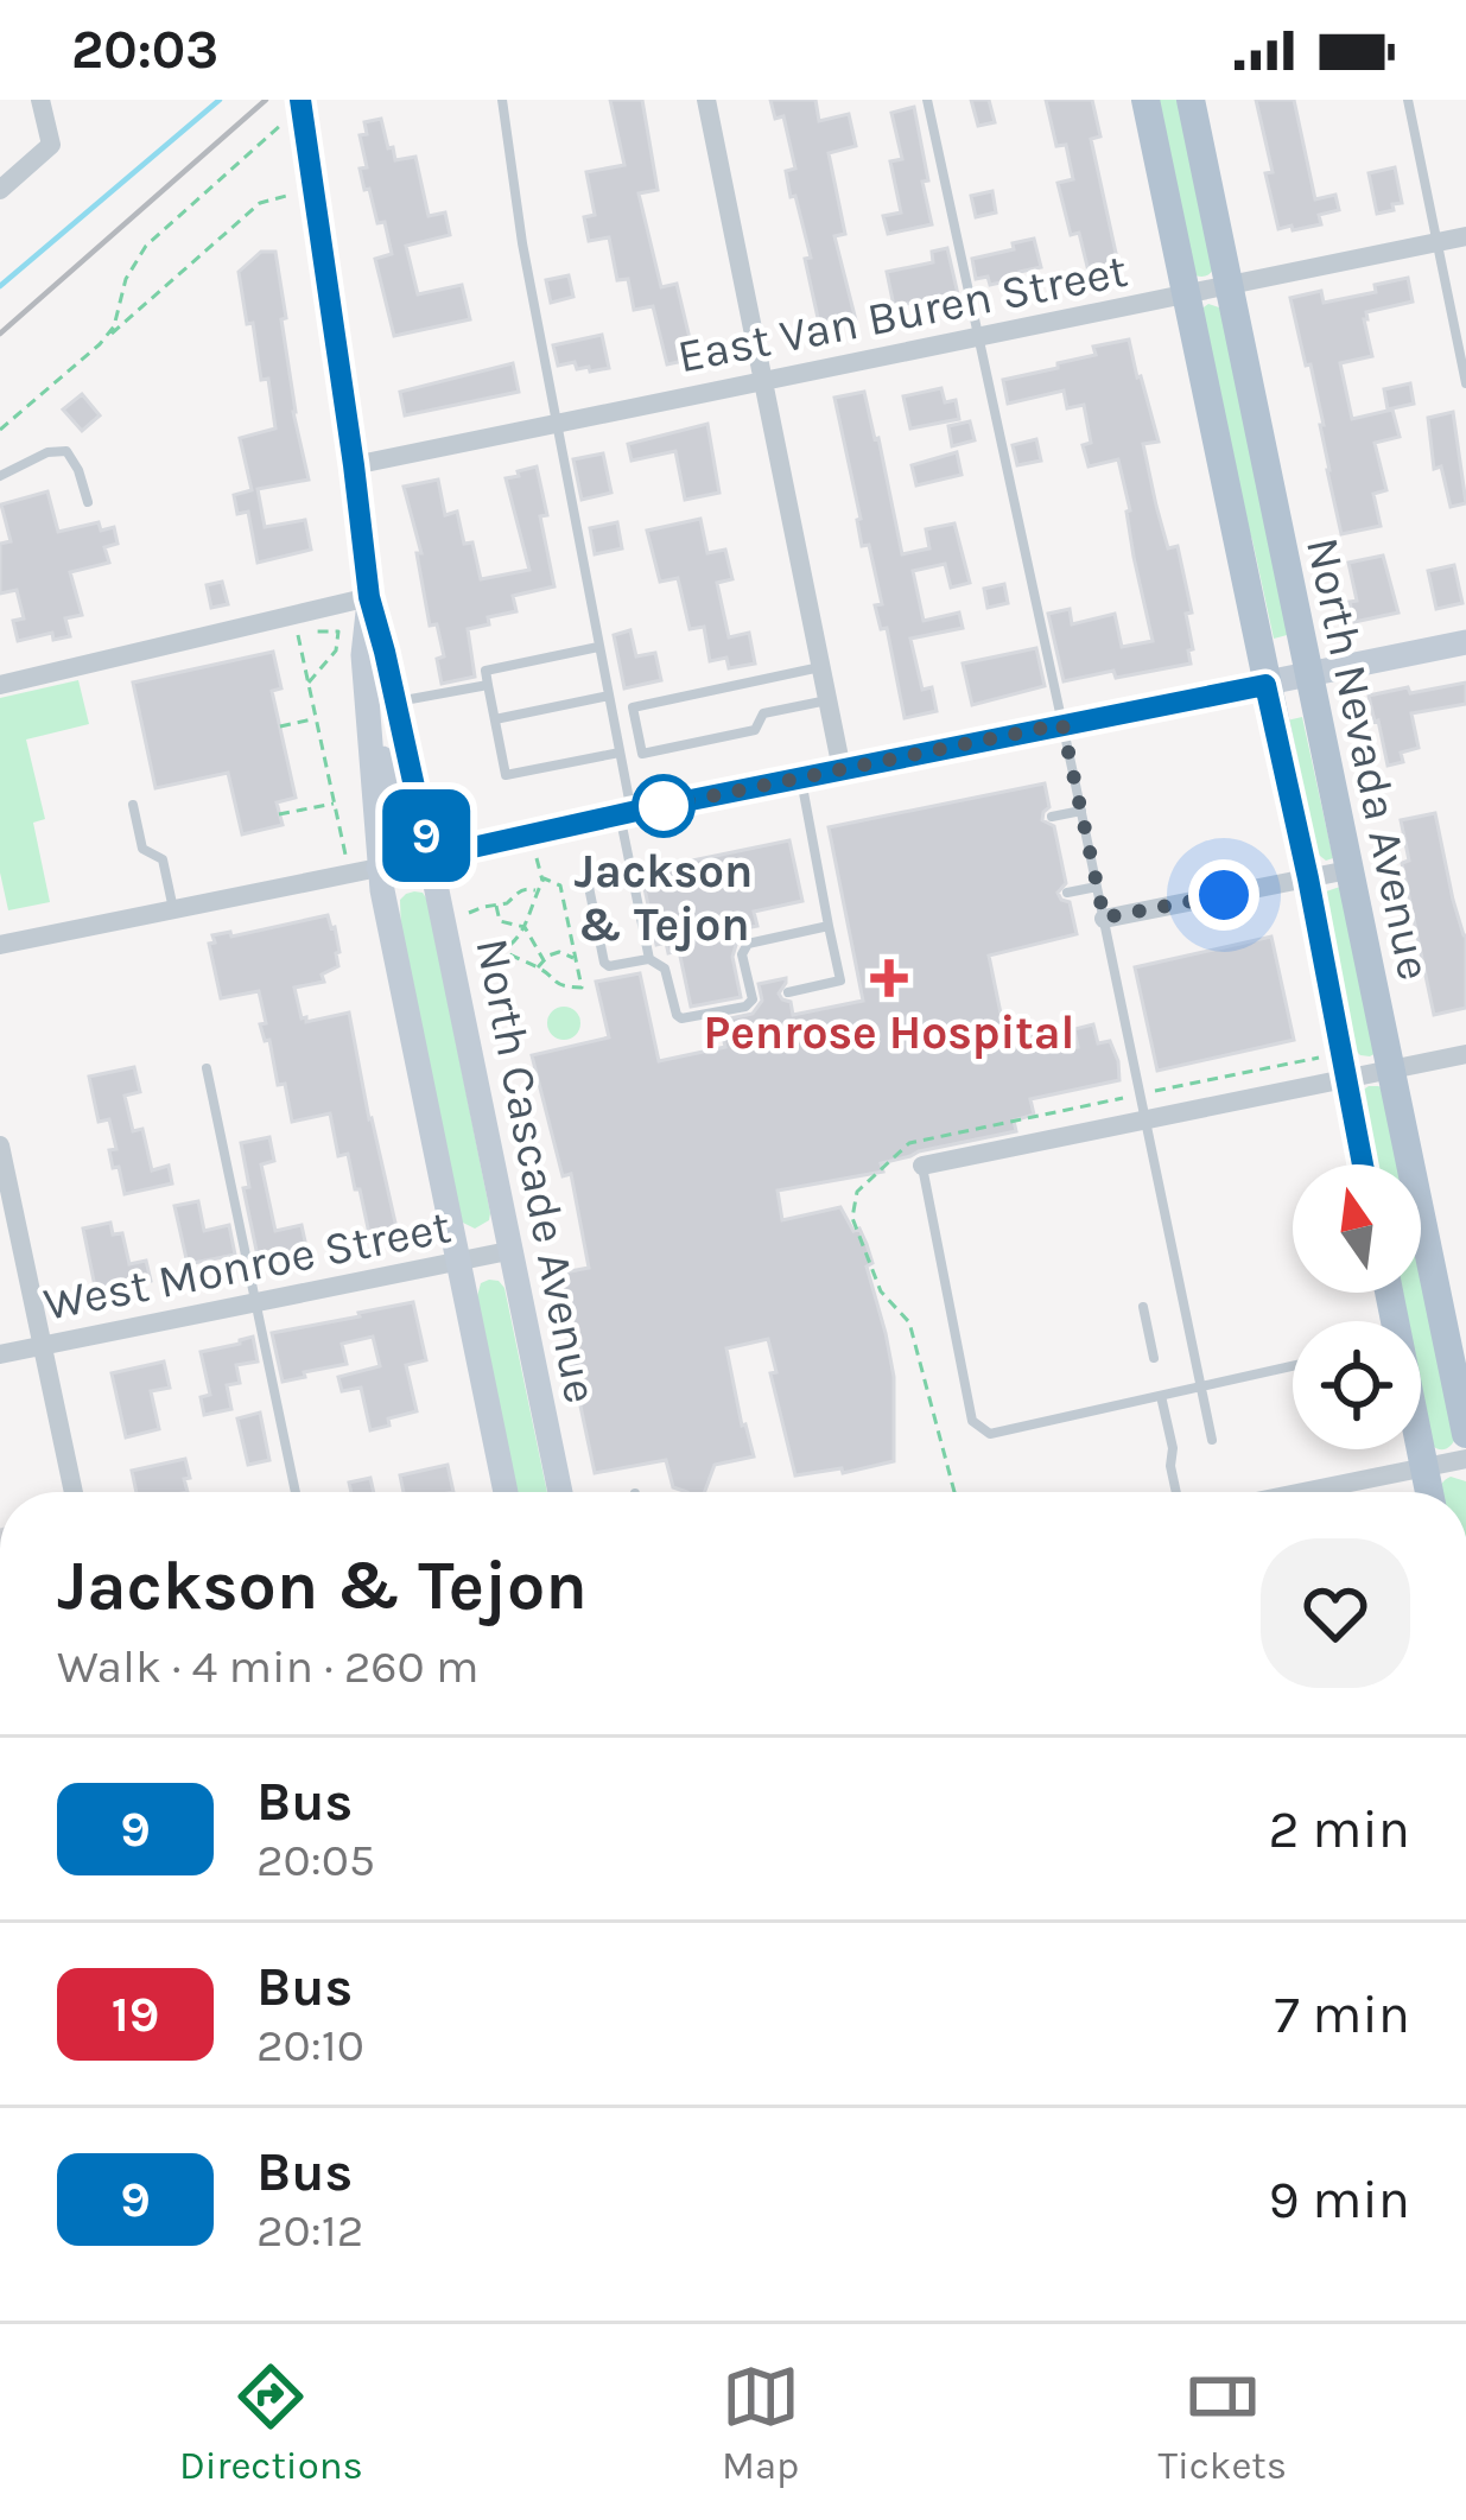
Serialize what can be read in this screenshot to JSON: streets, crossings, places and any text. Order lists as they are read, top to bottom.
{
  "streets": {
    "main road": ["North Nevada Avenue", "North Cascade Avenue"],
    "street": ["East Van Buren Street", "West Monroe Street"]
  },
  "crossings": [
    ["East Van Buren Street", "North Nevada Avenue"],
    ["East Van Buren Street", "North Cascade Avenue"],
    ["North Cascade Avenue", "West Monroe Street"]
  ],
  "places": {
    "other": ["Jackson & Tejon"],
    "health": ["Penrose Hospital"]
  },
  "lines": ["bus line 9"],
  "north": "top",
  "page": {
    "status": "20:03",
    "on_map": "9",
    "heading": ["Jackson & Tejon", "Walk · 4 min · 260 m"],
    "list": [
      {
        "mark": "9",
        "name": "Bus",
        "note": "20:05",
        "value": "2 min"
      },
      {
        "mark": "19",
        "name": "Bus",
        "note": "20:10",
        "value": "7 min"
      },
      {
        "mark": "9",
        "name": "Bus",
        "note": "20:12",
        "value": "9 min"
      }
    ],
    "tabs": ["Directions", "Map", "Tickets"]
  }
}
